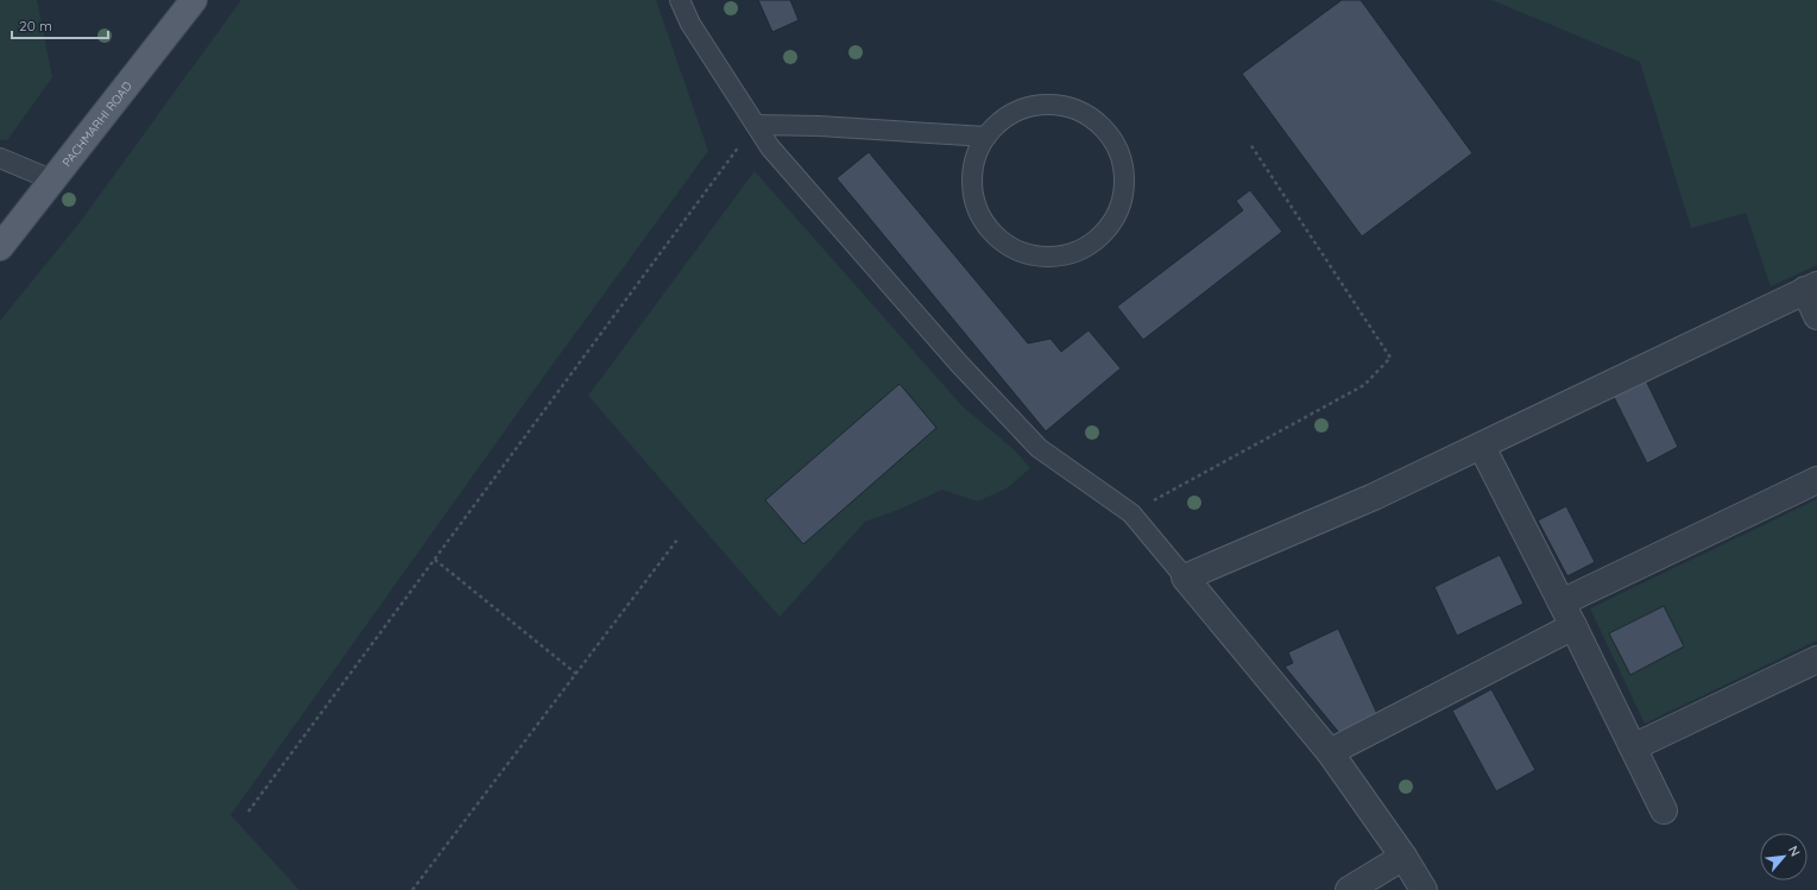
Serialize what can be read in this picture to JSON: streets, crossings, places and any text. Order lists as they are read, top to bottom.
{
  "streets": {
    "main road": ["PACHMARHI ROAD"]
  },
  "scale_bar": "20 m",
  "north": "top right"
}
